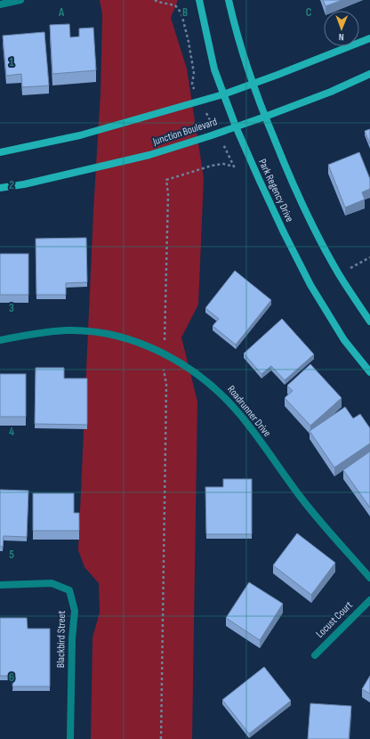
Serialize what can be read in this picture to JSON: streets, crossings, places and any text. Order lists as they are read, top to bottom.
{
  "streets": {
    "main road": ["Junction Boulevard", "Park Regency Drive"],
    "street": ["Roadrunner Drive", "Locust Court", "Blackbird Street"]
  },
  "crossings": [
    ["Junction Boulevard", "Park Regency Drive"]
  ],
  "north": "bottom",
  "grid": {
    "columns": ["A", "B", "C"],
    "rows": [
      "1",
      "2",
      "3",
      "4",
      "5",
      "6"
    ]
  }
}
